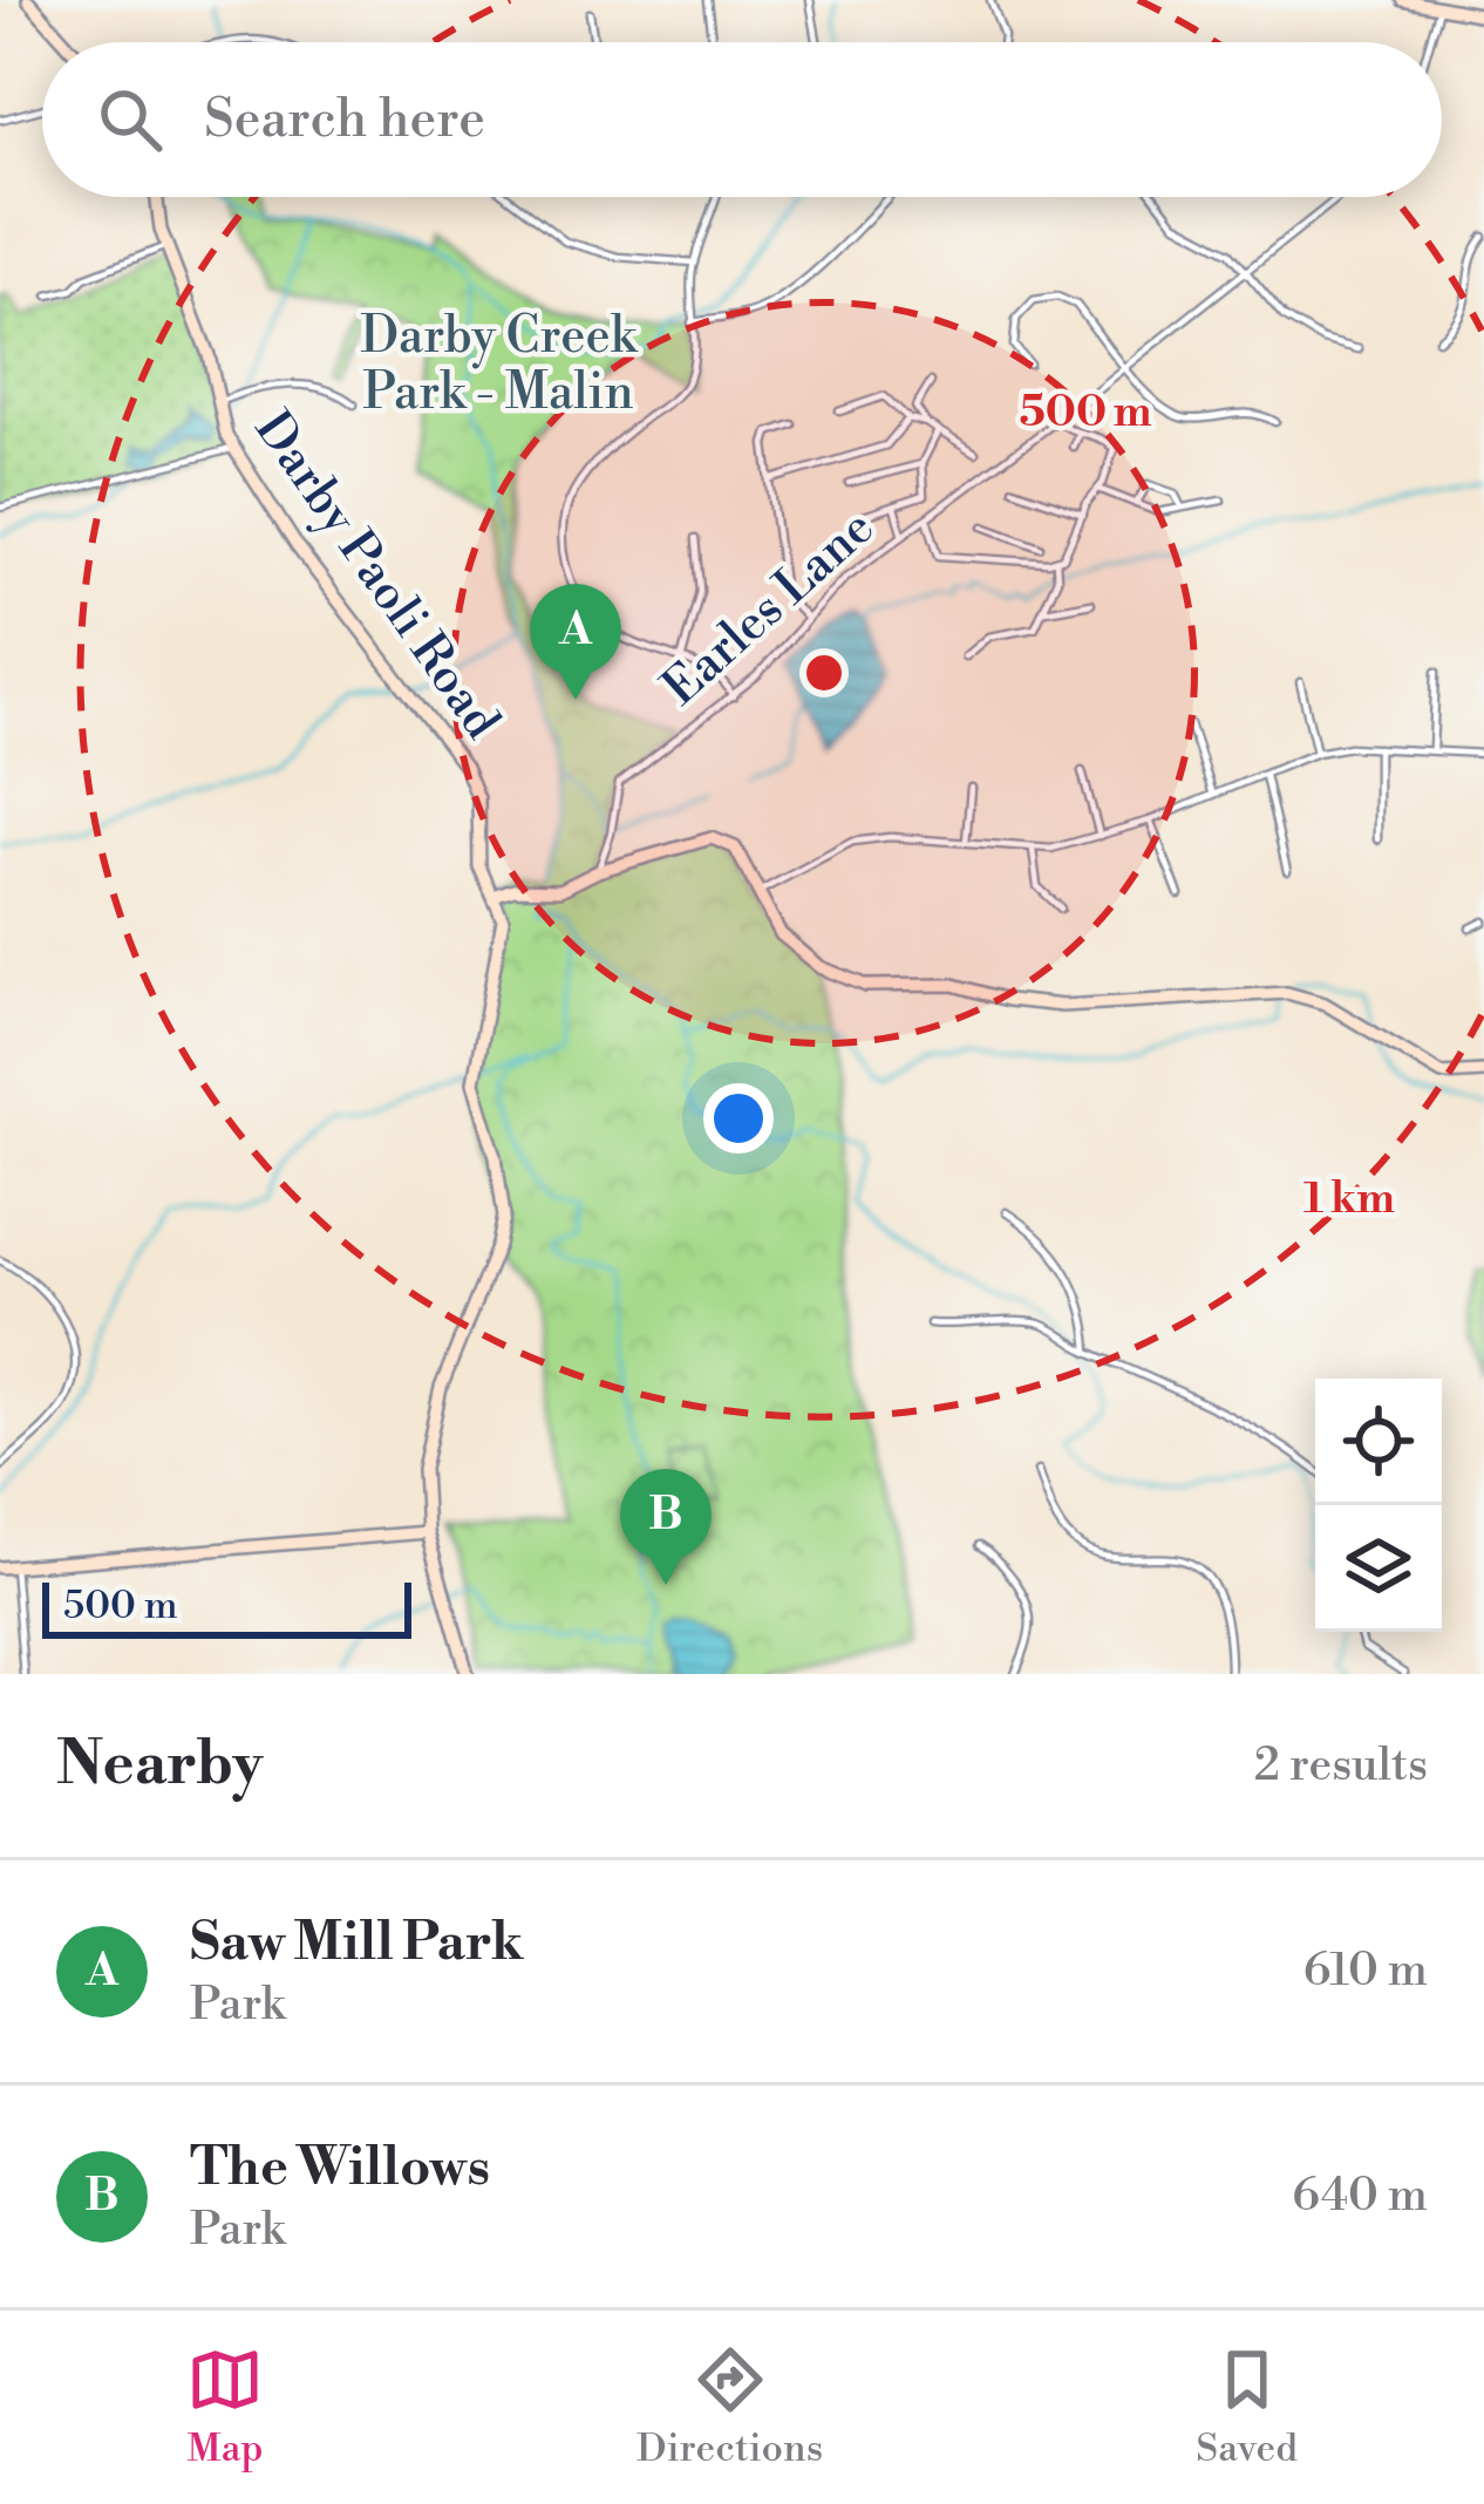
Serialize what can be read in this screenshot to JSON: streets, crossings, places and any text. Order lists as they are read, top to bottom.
{
  "streets": {
    "street": ["Darby Paoli Road", "Earles Lane"]
  },
  "parks": ["Darby Creek Park - Malin"],
  "scale_bar": "500 m",
  "page": {
    "search": "Search here",
    "pins": ["A", "B"],
    "scale": "500 m",
    "heading": ["Nearby", "2 results"],
    "list": [
      {
        "mark": "A",
        "name": "Saw Mill Park",
        "note": "Park",
        "value": "610 m"
      },
      {
        "mark": "B",
        "name": "The Willows",
        "note": "Park",
        "value": "640 m"
      }
    ],
    "nav": ["Map", "Directions", "Saved"]
  },
  "rings": ["500 m", "1 km"]
}
